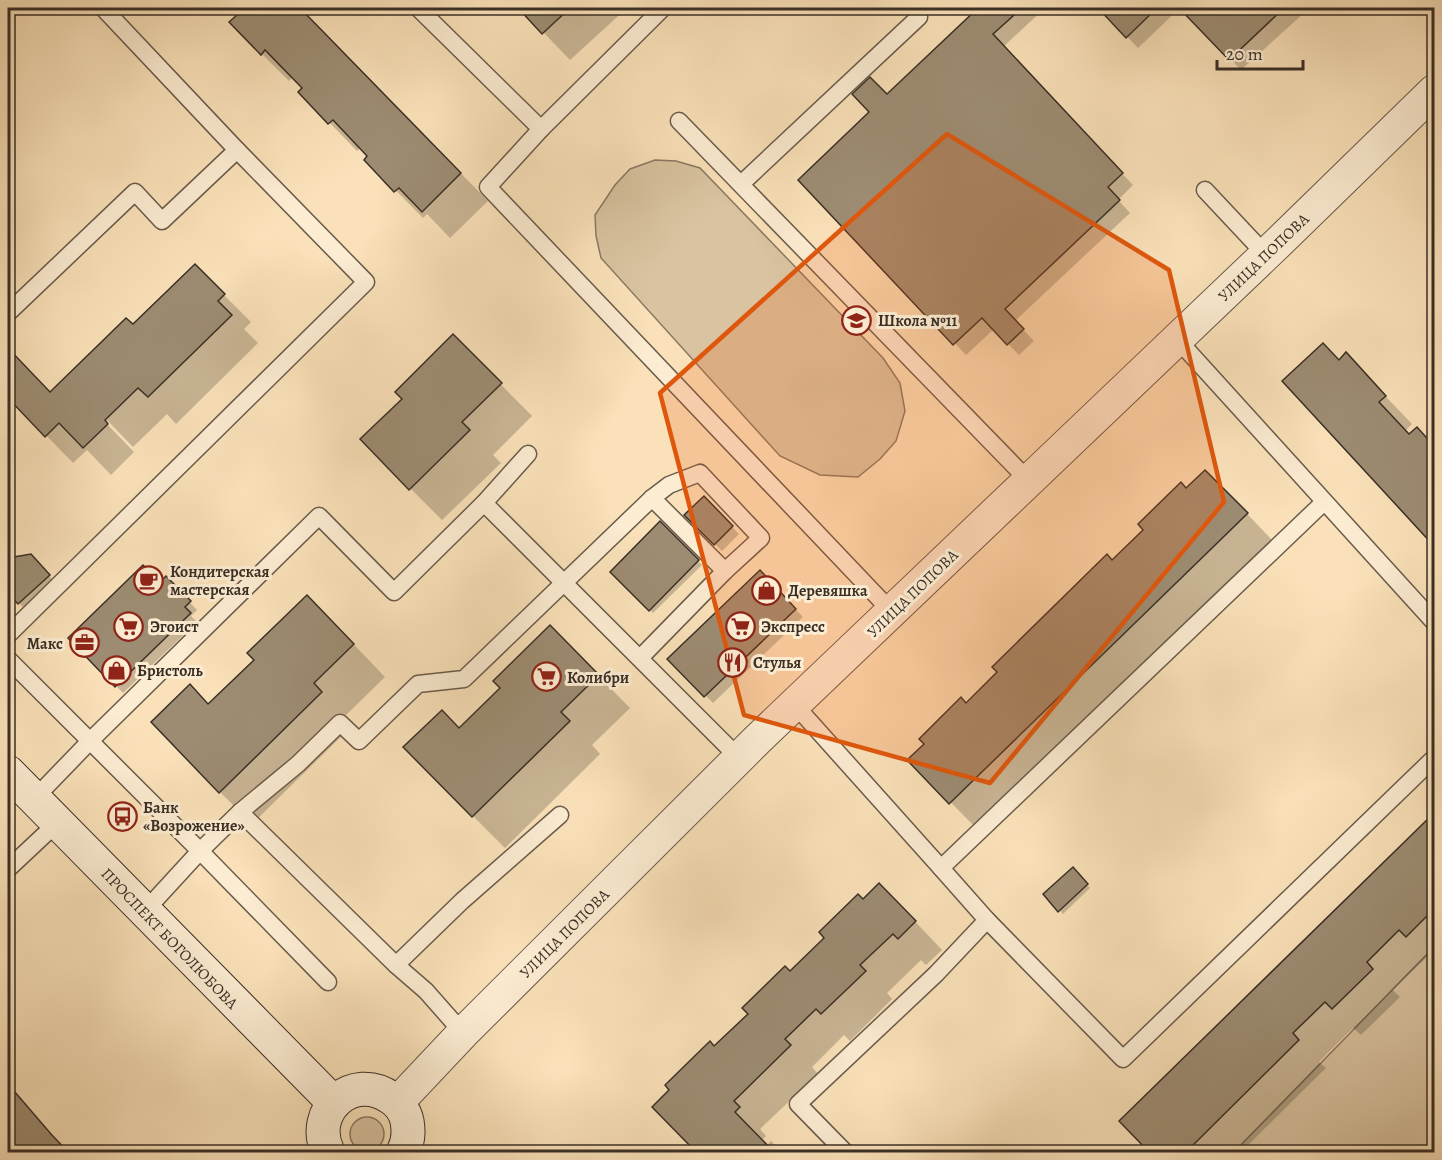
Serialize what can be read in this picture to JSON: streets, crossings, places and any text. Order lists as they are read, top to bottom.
{
  "streets": {
    "main road": ["ПРОСПЕКТ БОГОЛЮБОВА"],
    "street": ["УЛИЦА ПОПОВА"]
  },
  "places": {
    "school or university": ["Школа №11"],
    "cafe": ["Кондитерская мастерская"],
    "shop": ["Деревяшка", "Бристоль"],
    "supermarket": ["Эгоист", "Экспресс", "Колибри"],
    "office": ["Макс"],
    "restaurant": ["Стулья"],
    "bus stop": ["Банк «Возрожение»"]
  },
  "scale_bar": "20 m"
}
